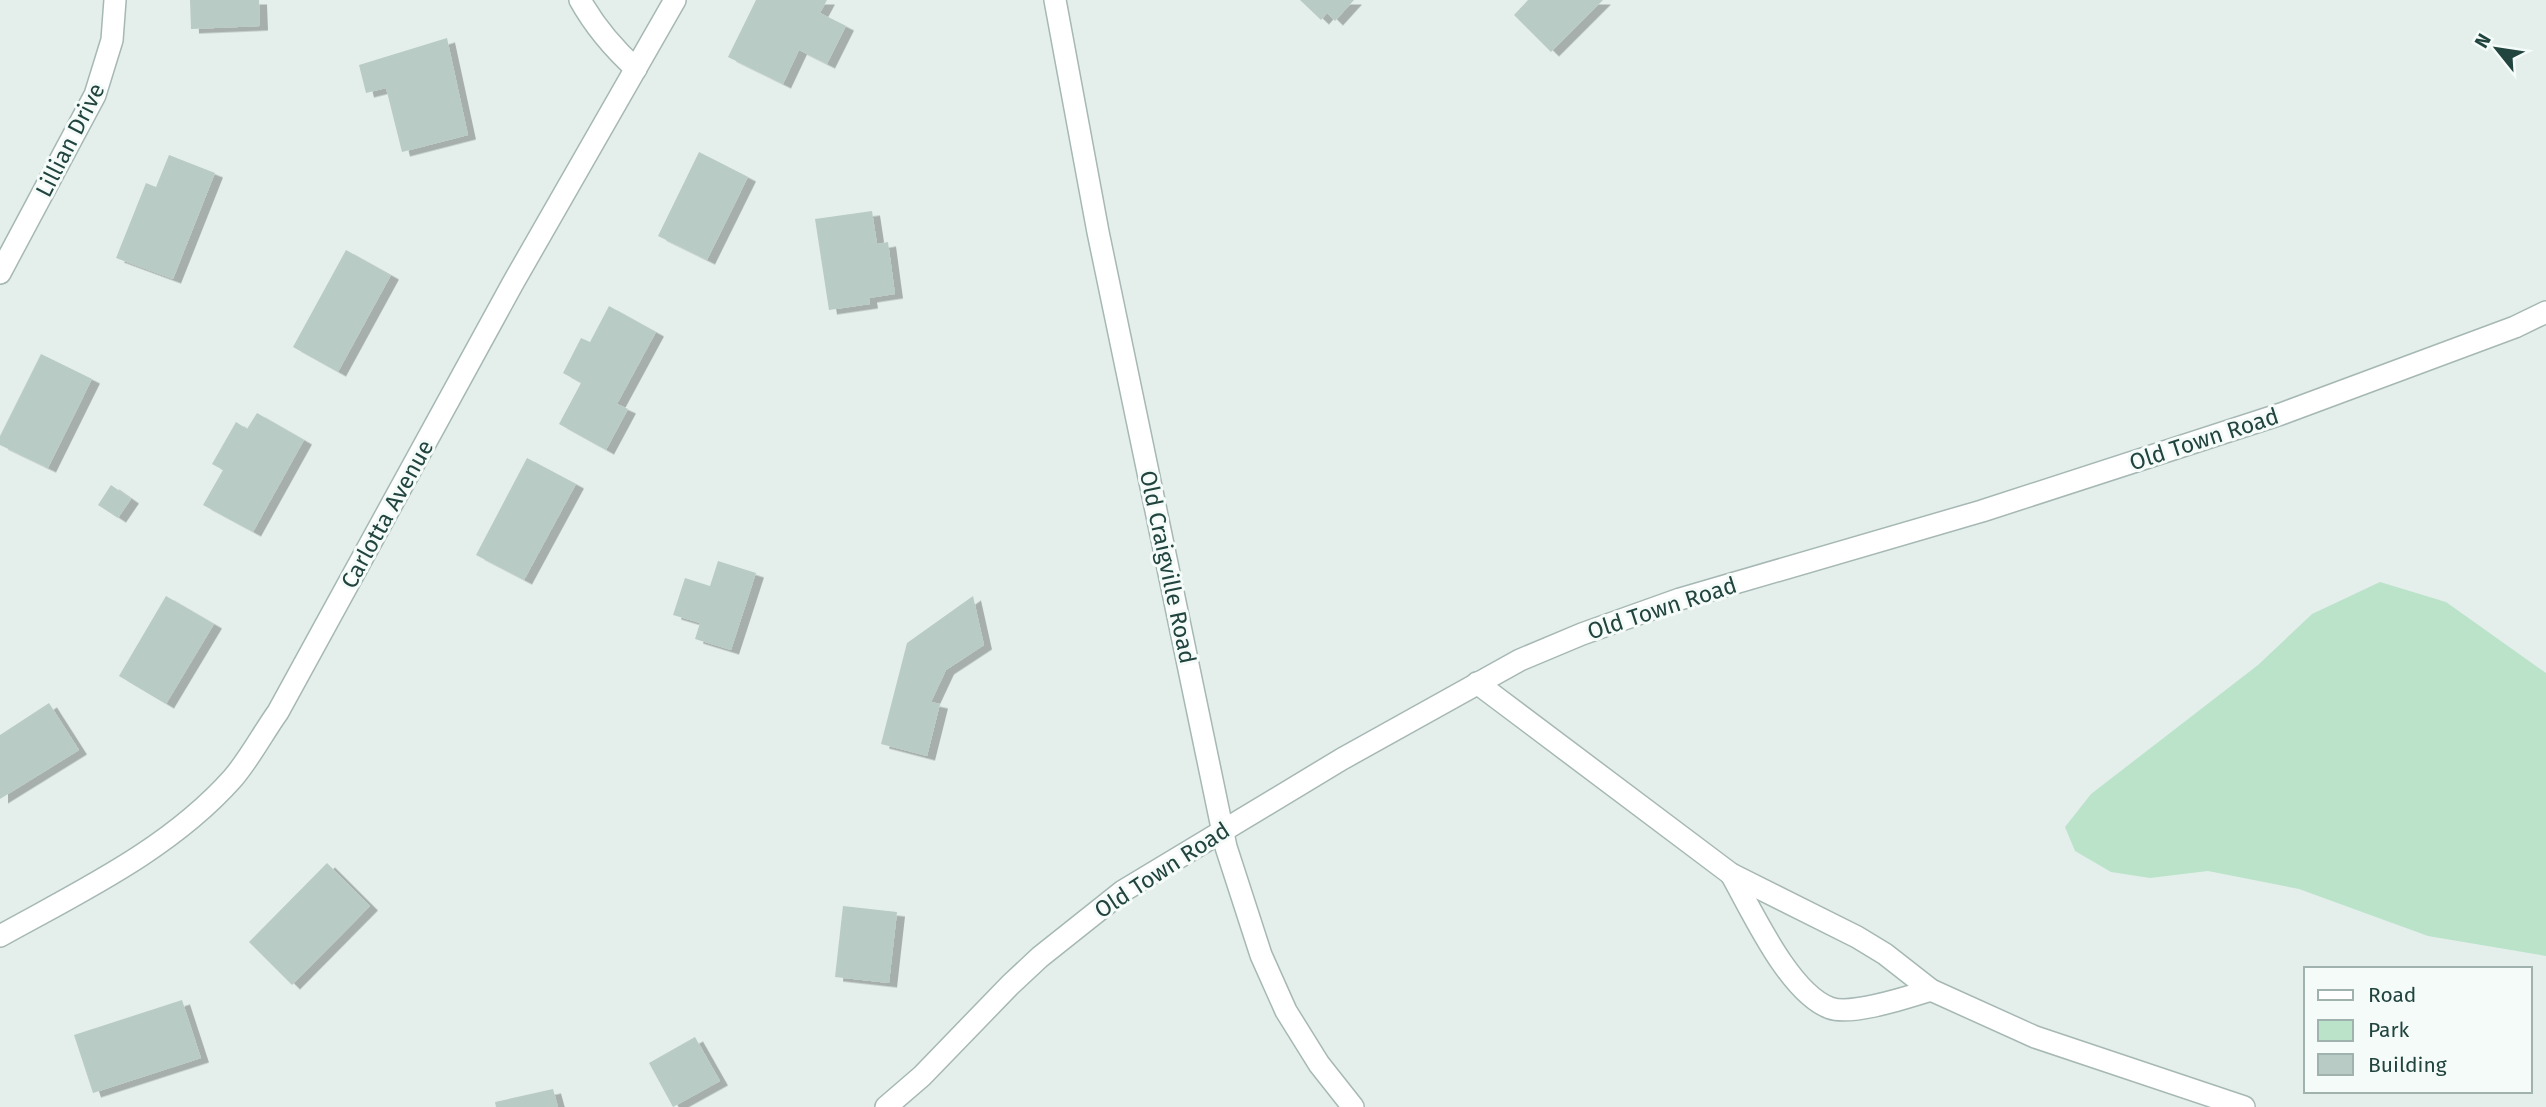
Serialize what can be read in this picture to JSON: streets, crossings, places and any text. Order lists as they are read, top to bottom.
{
  "streets": {
    "street": [
      "Lillian Drive",
      "Old Town Road",
      "Carlotta Avenue",
      "Old Craigville Road"
    ]
  },
  "crossings": [
    ["Old Town Road", "Old Craigville Road"]
  ],
  "legend": ["Road", "Park", "Building"],
  "north": "top left"
}
